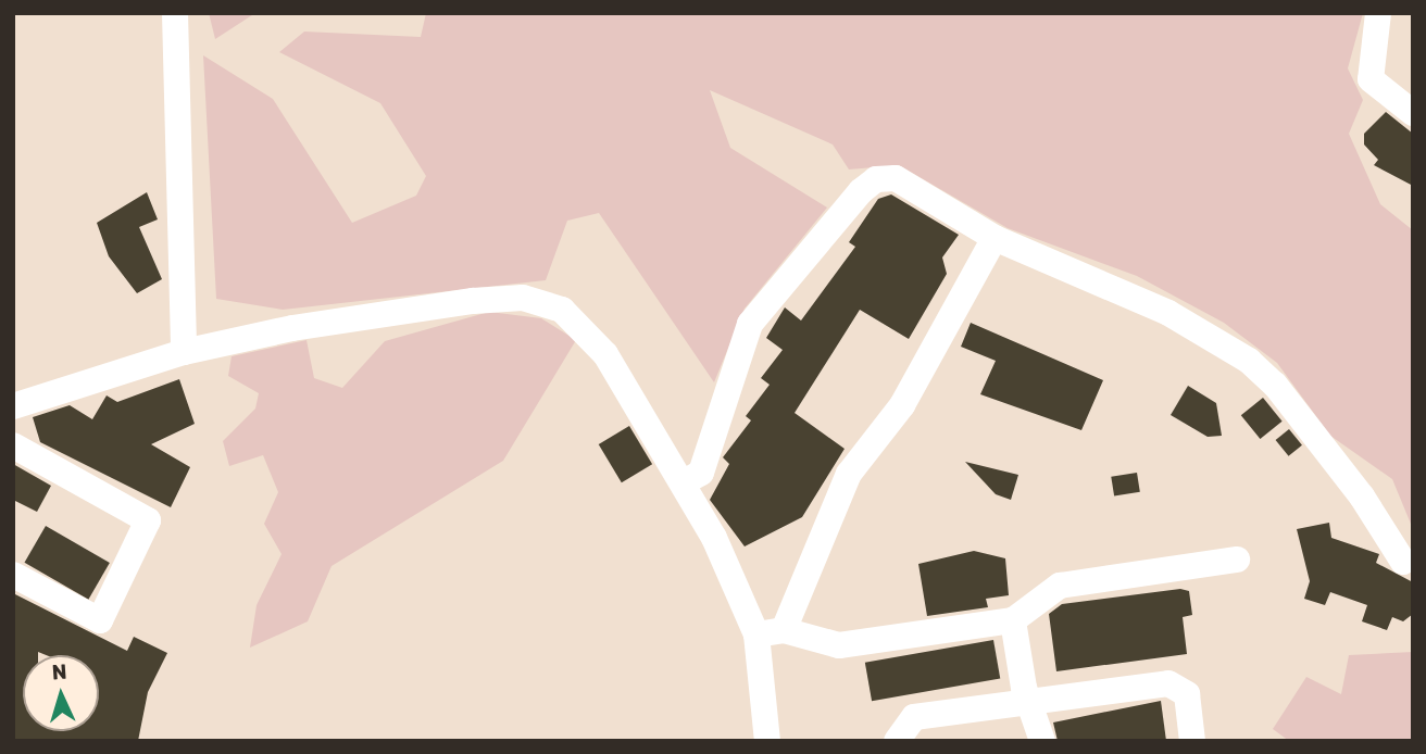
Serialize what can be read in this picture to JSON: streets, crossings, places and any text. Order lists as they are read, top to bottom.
{
  "north": "top"
}
